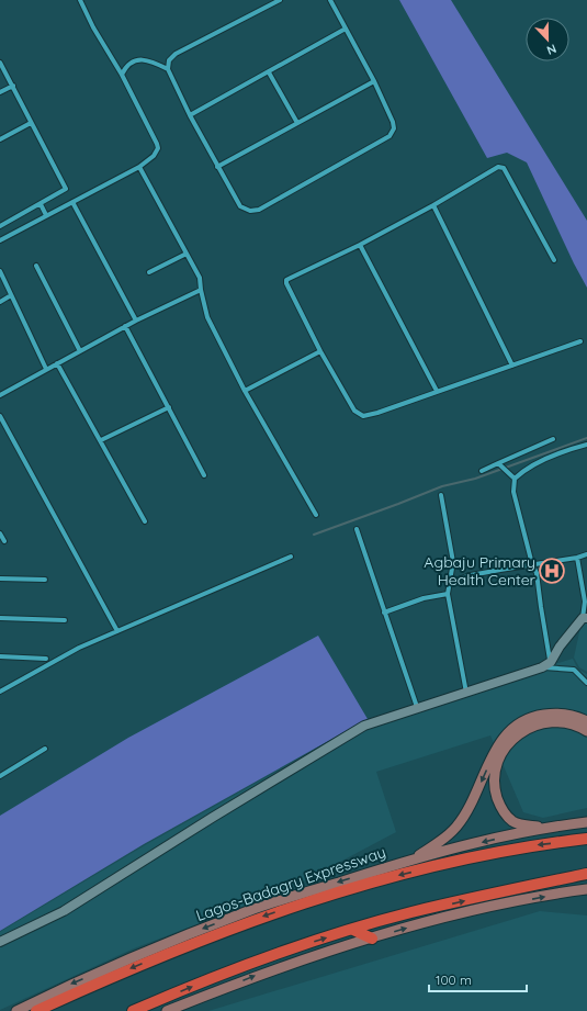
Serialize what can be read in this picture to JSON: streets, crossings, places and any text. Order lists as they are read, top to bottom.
{
  "streets": {
    "highway": ["Lagos-Badagry Expressway"]
  },
  "places": {
    "hospital": ["Agbaju Primary Health Center"]
  },
  "scale_bar": "100 m",
  "north": "bottom"
}
